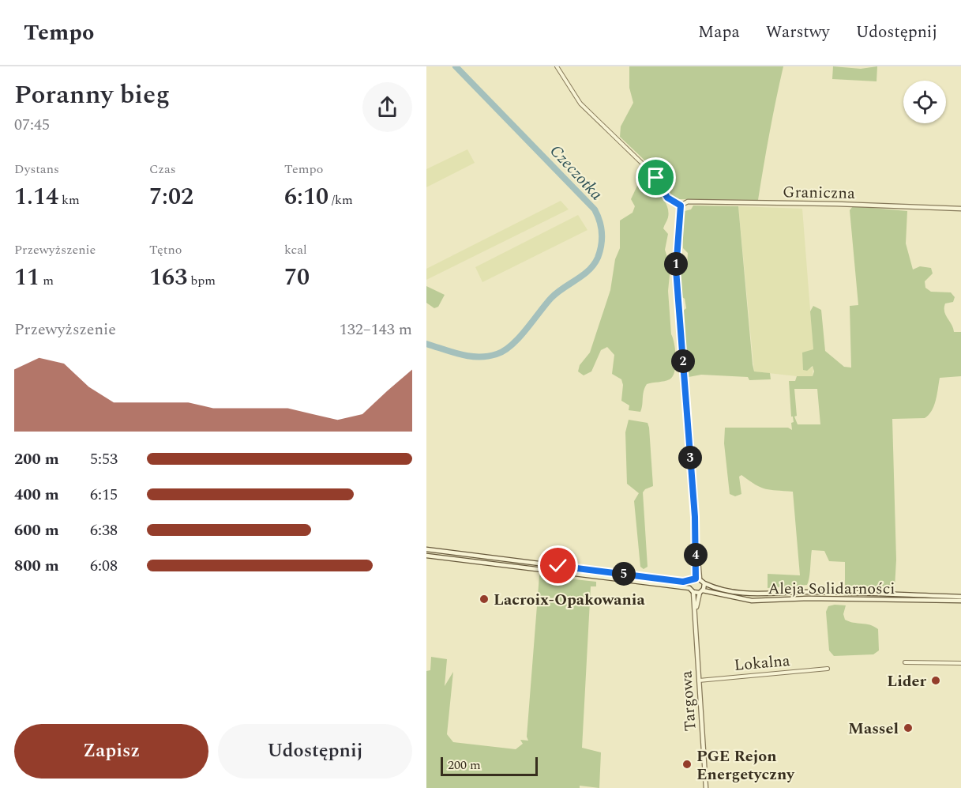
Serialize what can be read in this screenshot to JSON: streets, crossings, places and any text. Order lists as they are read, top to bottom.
{
  "streets": {
    "main road": ["Graniczna", "Aleja Solidarności", "Targowa"],
    "street": ["Lokalna"]
  },
  "crossings": [
    ["Aleja Solidarności", "Targowa"],
    ["Lokalna", "Targowa"]
  ],
  "water": ["Czeczotka"],
  "places": [
    "Lacroix-Opakowania",
    "Lider",
    "Massel",
    "PGE Rejon Energetyczny"
  ],
  "scale_bar": "200 m",
  "page": {
    "header": "Tempo",
    "nav": ["Mapa", "Warstwy", "Udostępnij"],
    "heading": ["Poranny bieg", "07:45"],
    "stats": [
      ["Dystans", "1.14 km"],
      ["Czas", "7:02"],
      ["Tempo", "6:10 /km"],
      ["Przewyższenie", "11 m"],
      ["Tętno", "163 bpm"],
      ["kcal", "70"]
    ],
    "pins": [
      "1",
      "2",
      "3",
      "4",
      "5"
    ],
    "chart": ["Przewyższenie", "132–143 m"],
    "list": [
      {
        "name": "200 m",
        "note": "5:53"
      },
      {
        "name": "400 m",
        "note": "6:15"
      },
      {
        "name": "600 m",
        "note": "6:38"
      },
      {
        "name": "800 m",
        "note": "6:08"
      }
    ],
    "buttons": ["Zapisz", "Udostępnij"],
    "scale": "200 m"
  }
}
